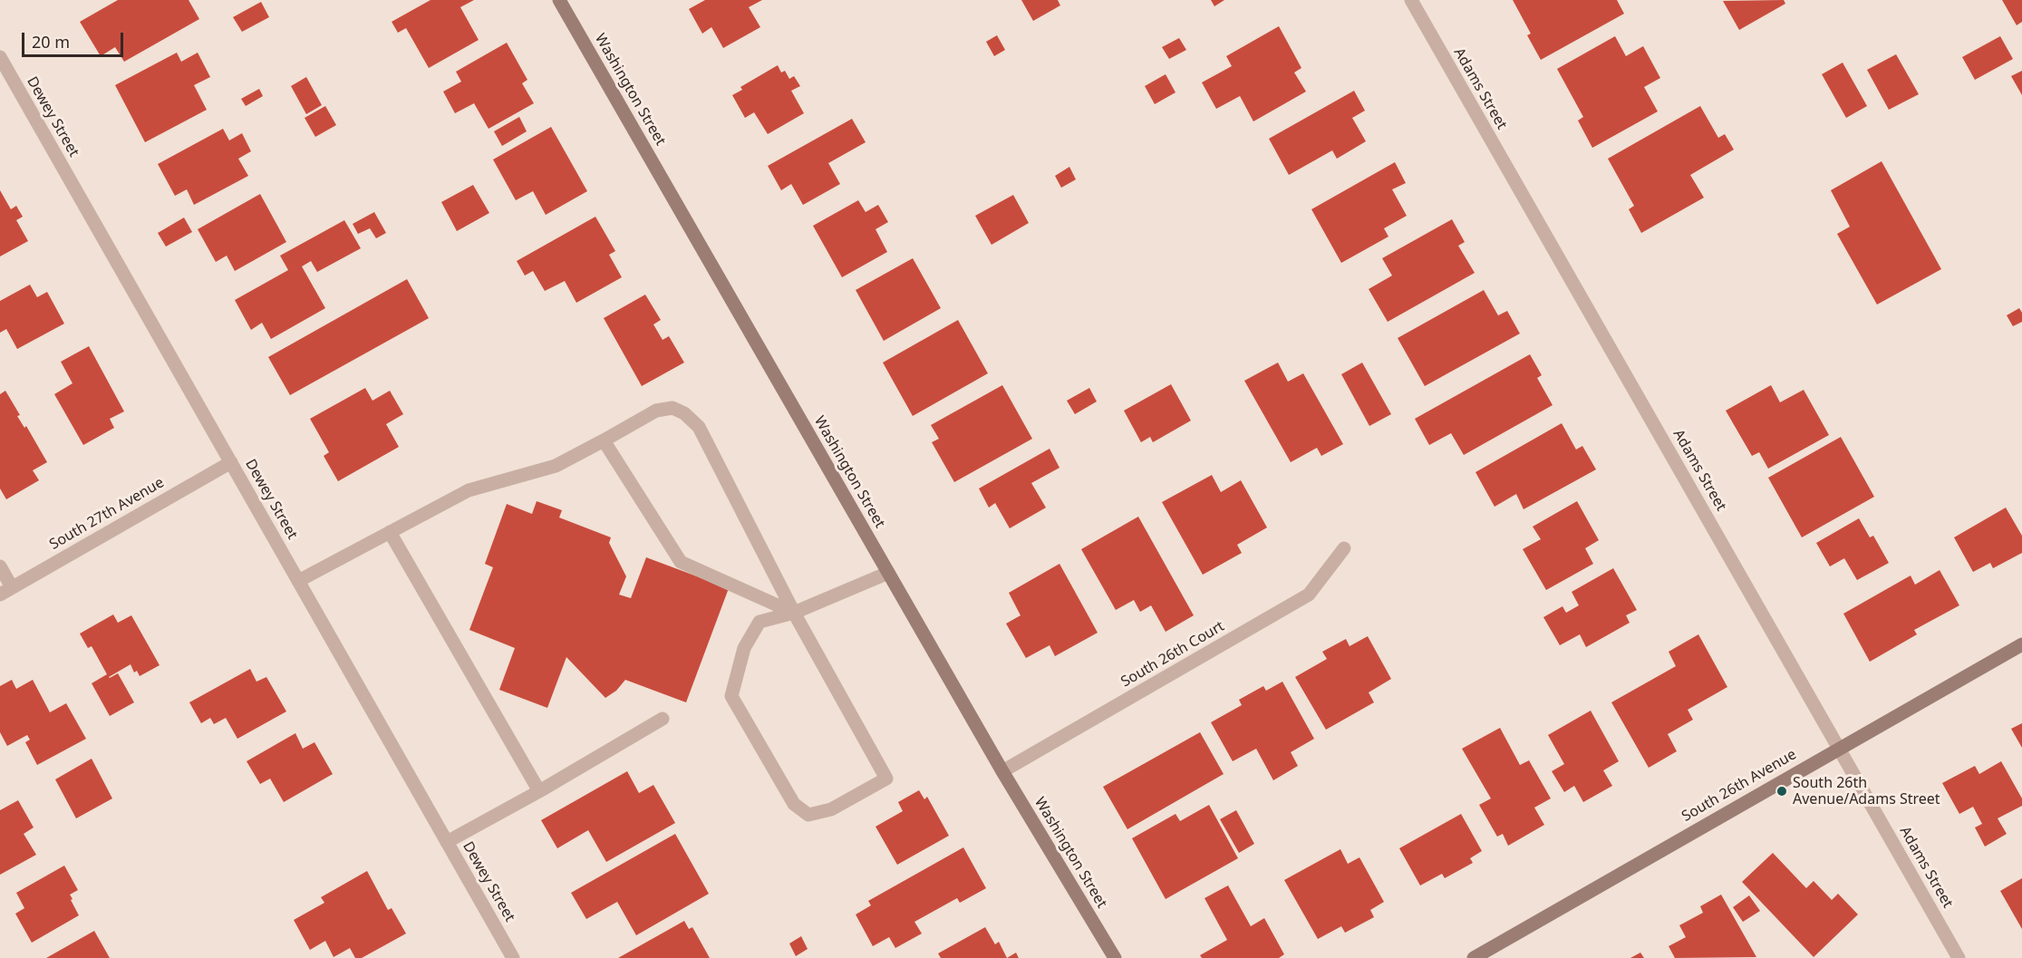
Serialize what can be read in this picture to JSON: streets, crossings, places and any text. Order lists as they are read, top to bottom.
{
  "streets": {
    "street": [
      "Adams Street",
      "Washington Street",
      "Dewey Street",
      "South 27th Avenue",
      "South 26th Court",
      "South 26th Avenue"
    ]
  },
  "crossings": [
    ["Adams Street", "South 26th Avenue"],
    ["Washington Street", "South 26th Court"],
    ["Dewey Street", "South 27th Avenue"]
  ],
  "places": ["South 26th Avenue/Adams Street"],
  "scale_bar": "20 m"
}
